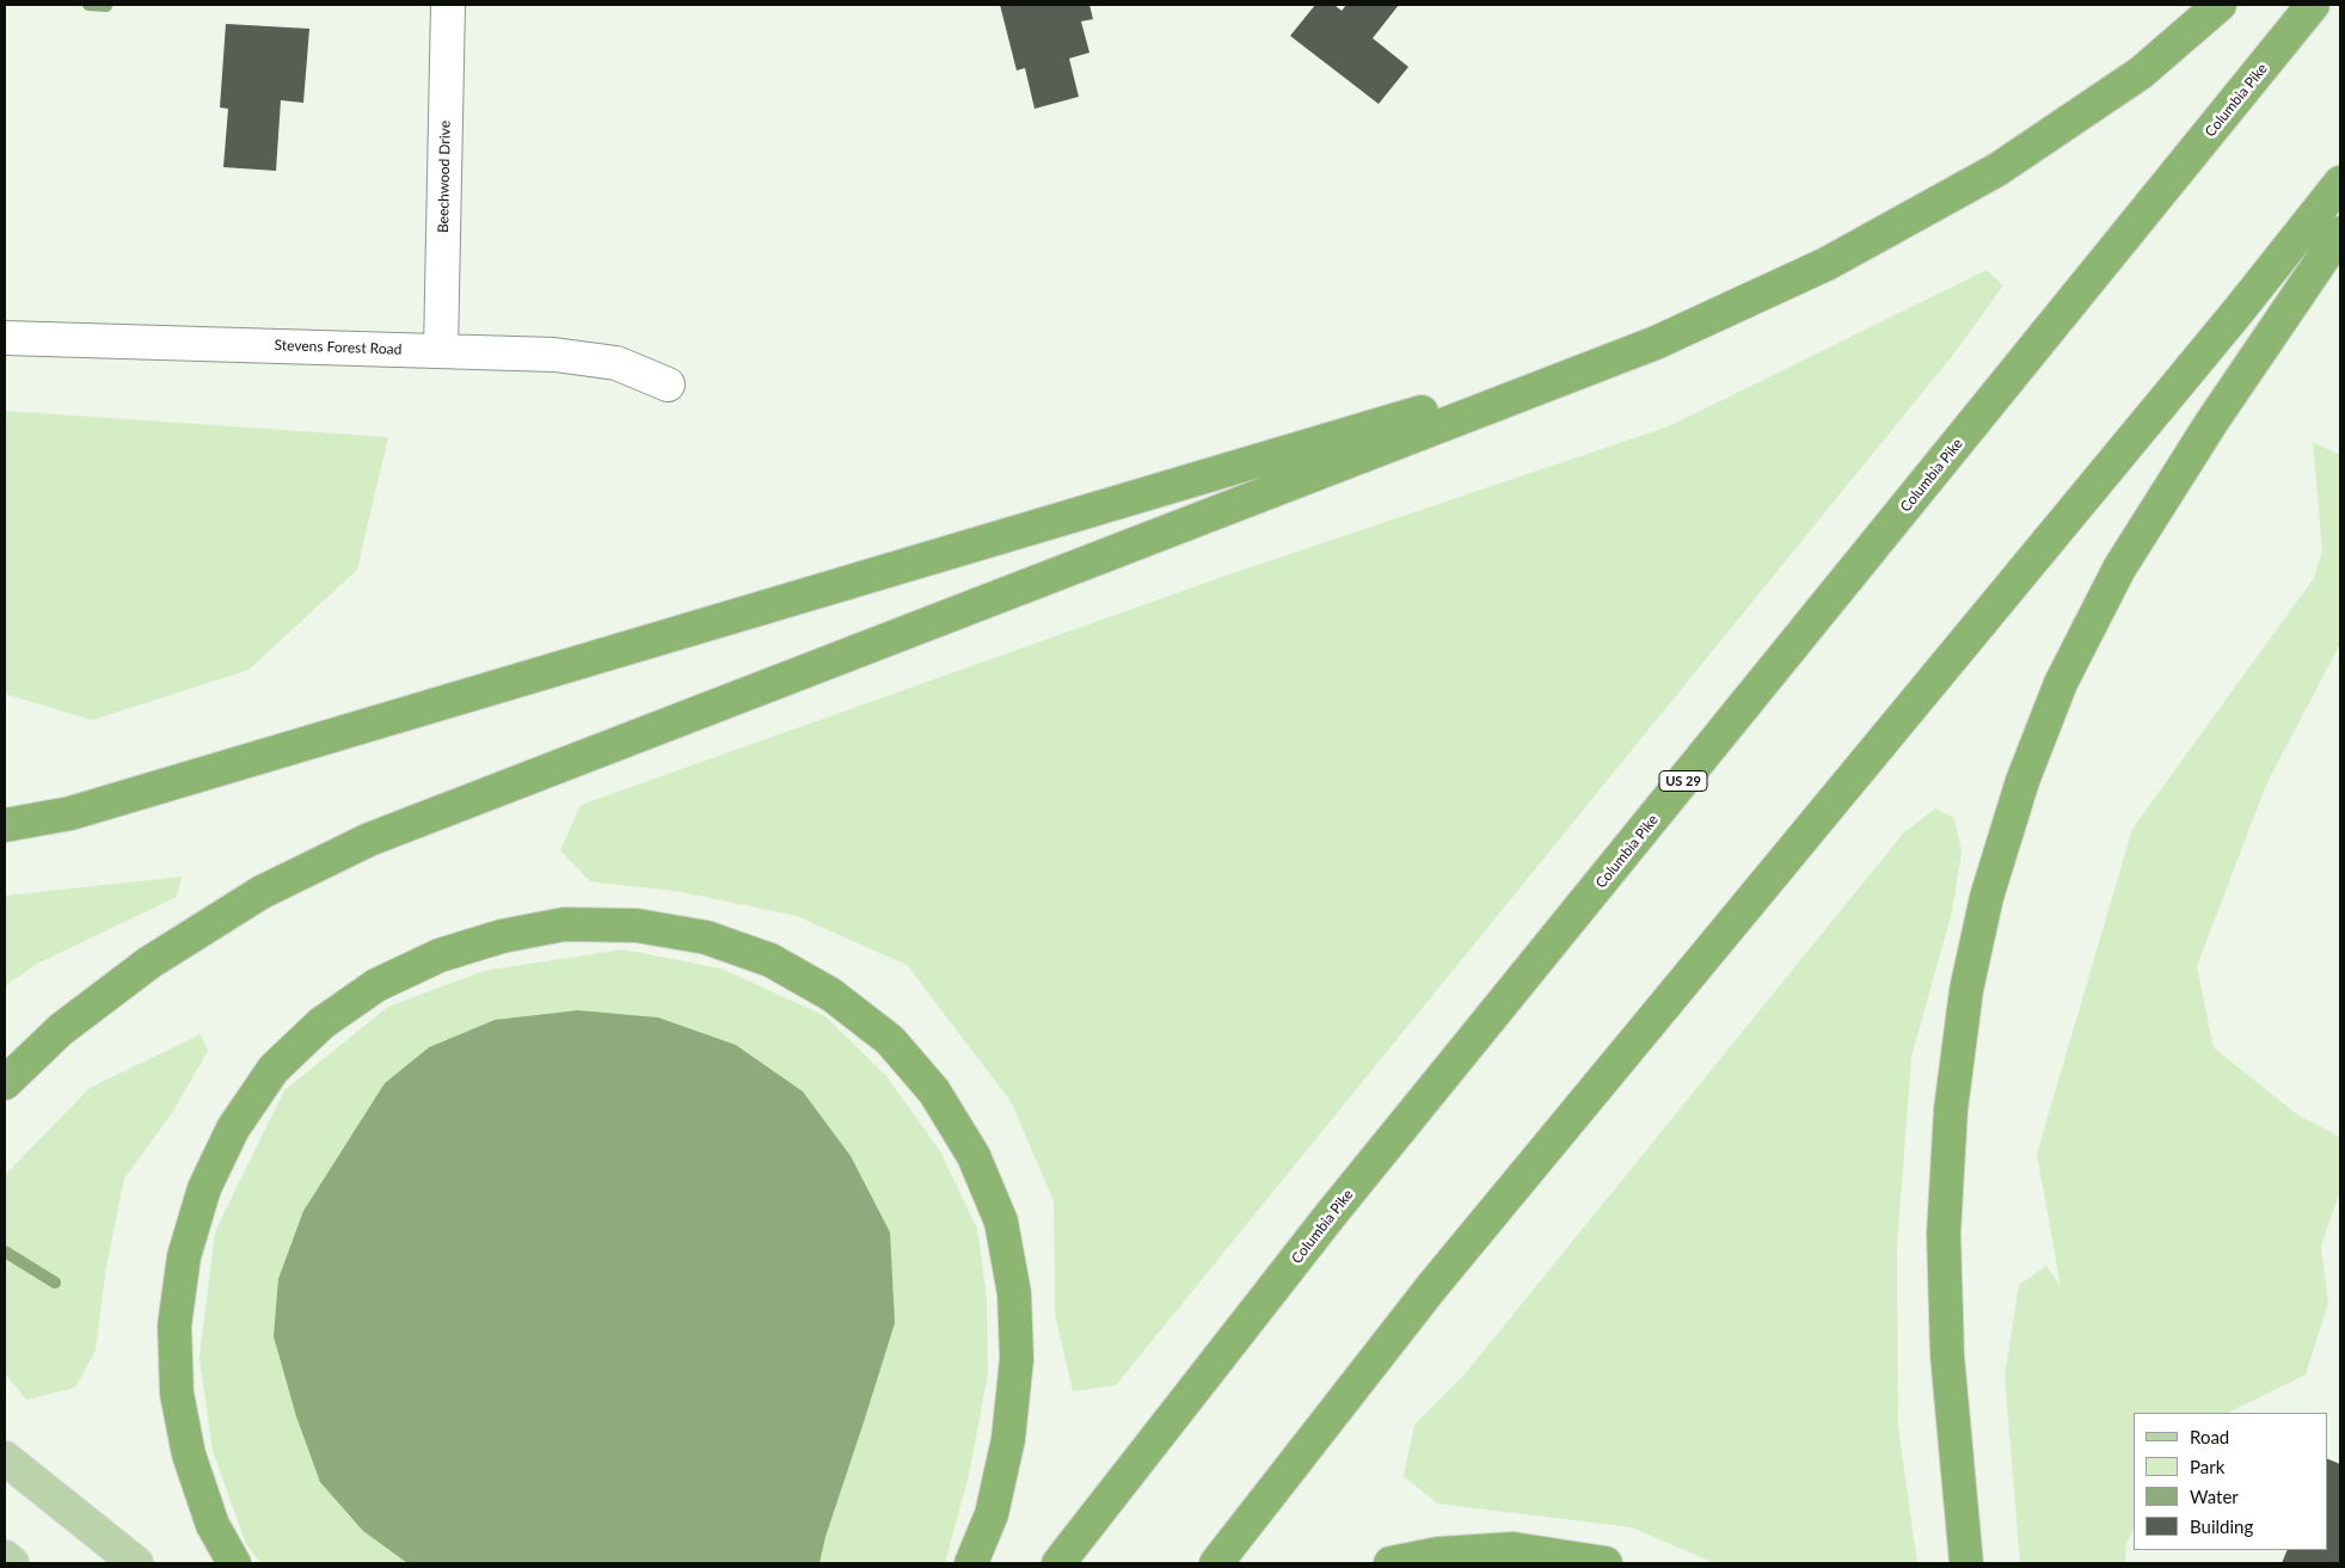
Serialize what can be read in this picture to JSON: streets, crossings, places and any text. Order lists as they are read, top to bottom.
{
  "streets": {
    "highway": ["Columbia Pike", "US 29"],
    "street": ["Beechwood Drive", "Stevens Forest Road"]
  },
  "crossings": [
    ["Beechwood Drive", "Stevens Forest Road"]
  ],
  "legend": [
    "Road",
    "Park",
    "Water",
    "Building"
  ]
}
